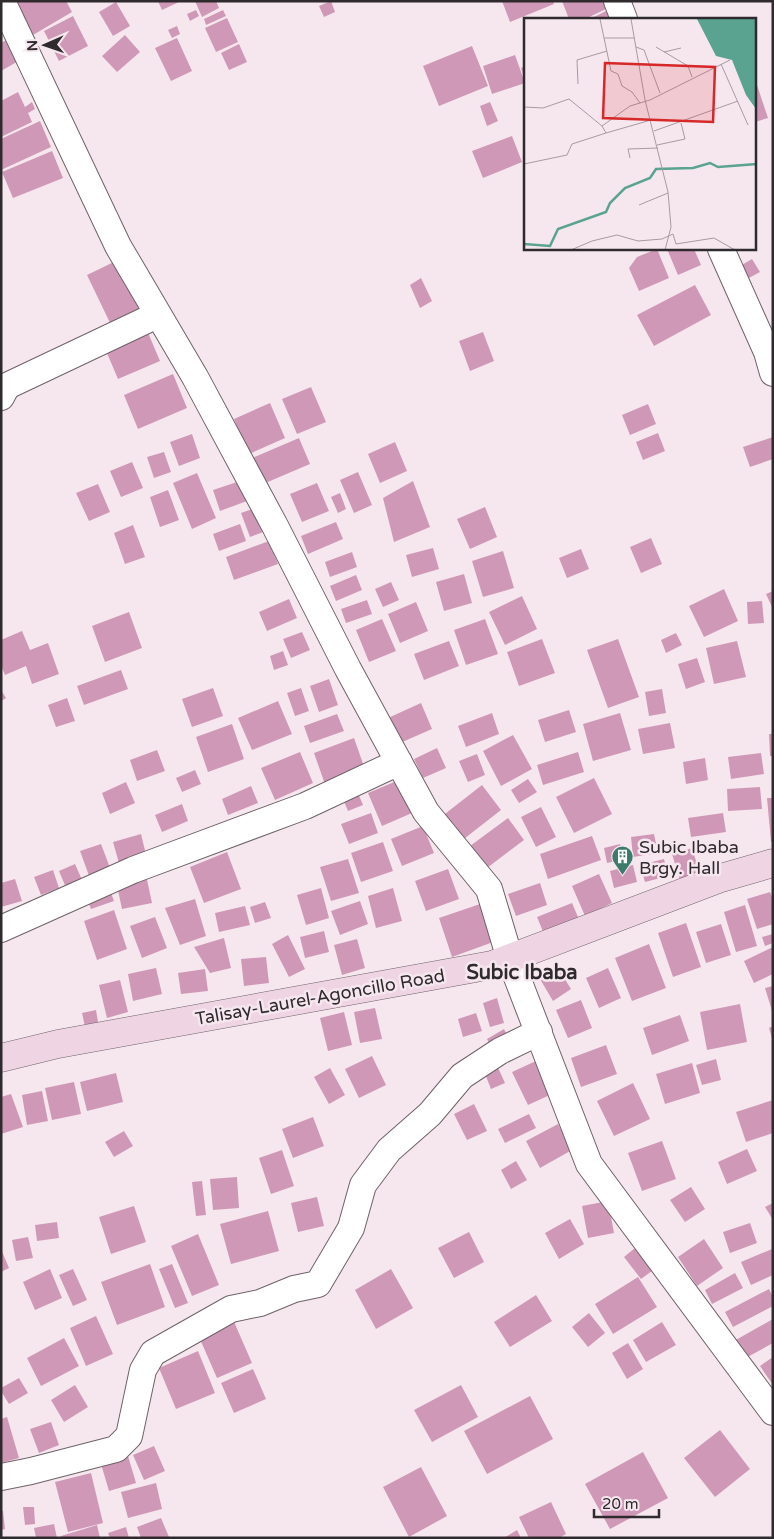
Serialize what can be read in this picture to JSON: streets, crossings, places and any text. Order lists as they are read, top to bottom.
{
  "streets": {
    "main road": ["Talisay-Laurel-Agoncillo Road"]
  },
  "districts": ["Subic Ibaba"],
  "places": {
    "building": ["Subic Ibaba Brgy. Hall"]
  },
  "scale_bar": "20 m",
  "north": "left"
}
